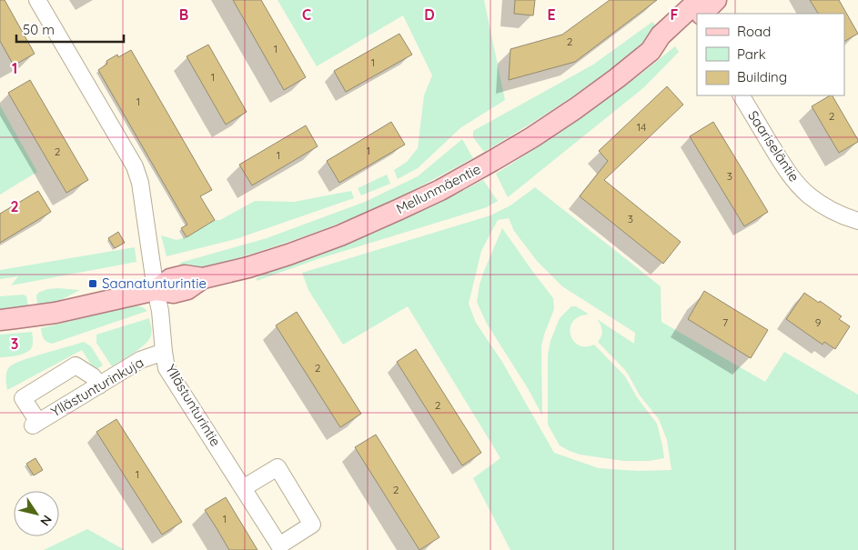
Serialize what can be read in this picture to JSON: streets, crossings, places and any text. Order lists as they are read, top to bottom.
{
  "streets": {
    "main road": ["Mellunmäentie"],
    "street": ["Saariseläntie", "Yllästunturinkuja", "Yllästunturintie"]
  },
  "crossings": [
    ["Mellunmäentie", "Yllästunturintie"],
    ["Yllästunturinkuja", "Yllästunturintie"]
  ],
  "places": {
    "transit": ["Saanatunturintie"]
  },
  "house_numbers": [
    "2",
    "1",
    "1",
    "1",
    "1",
    "2",
    "14",
    "1",
    "2",
    "1",
    "3",
    "3",
    "7",
    "9",
    "2",
    "2",
    "1",
    "2",
    "1"
  ],
  "legend": ["Road", "Park", "Building"],
  "scale_bar": "50 m",
  "north": "bottom right",
  "grid": {
    "columns": [
      "B",
      "C",
      "D",
      "E",
      "F"
    ],
    "rows": ["1", "2", "3"]
  }
}
